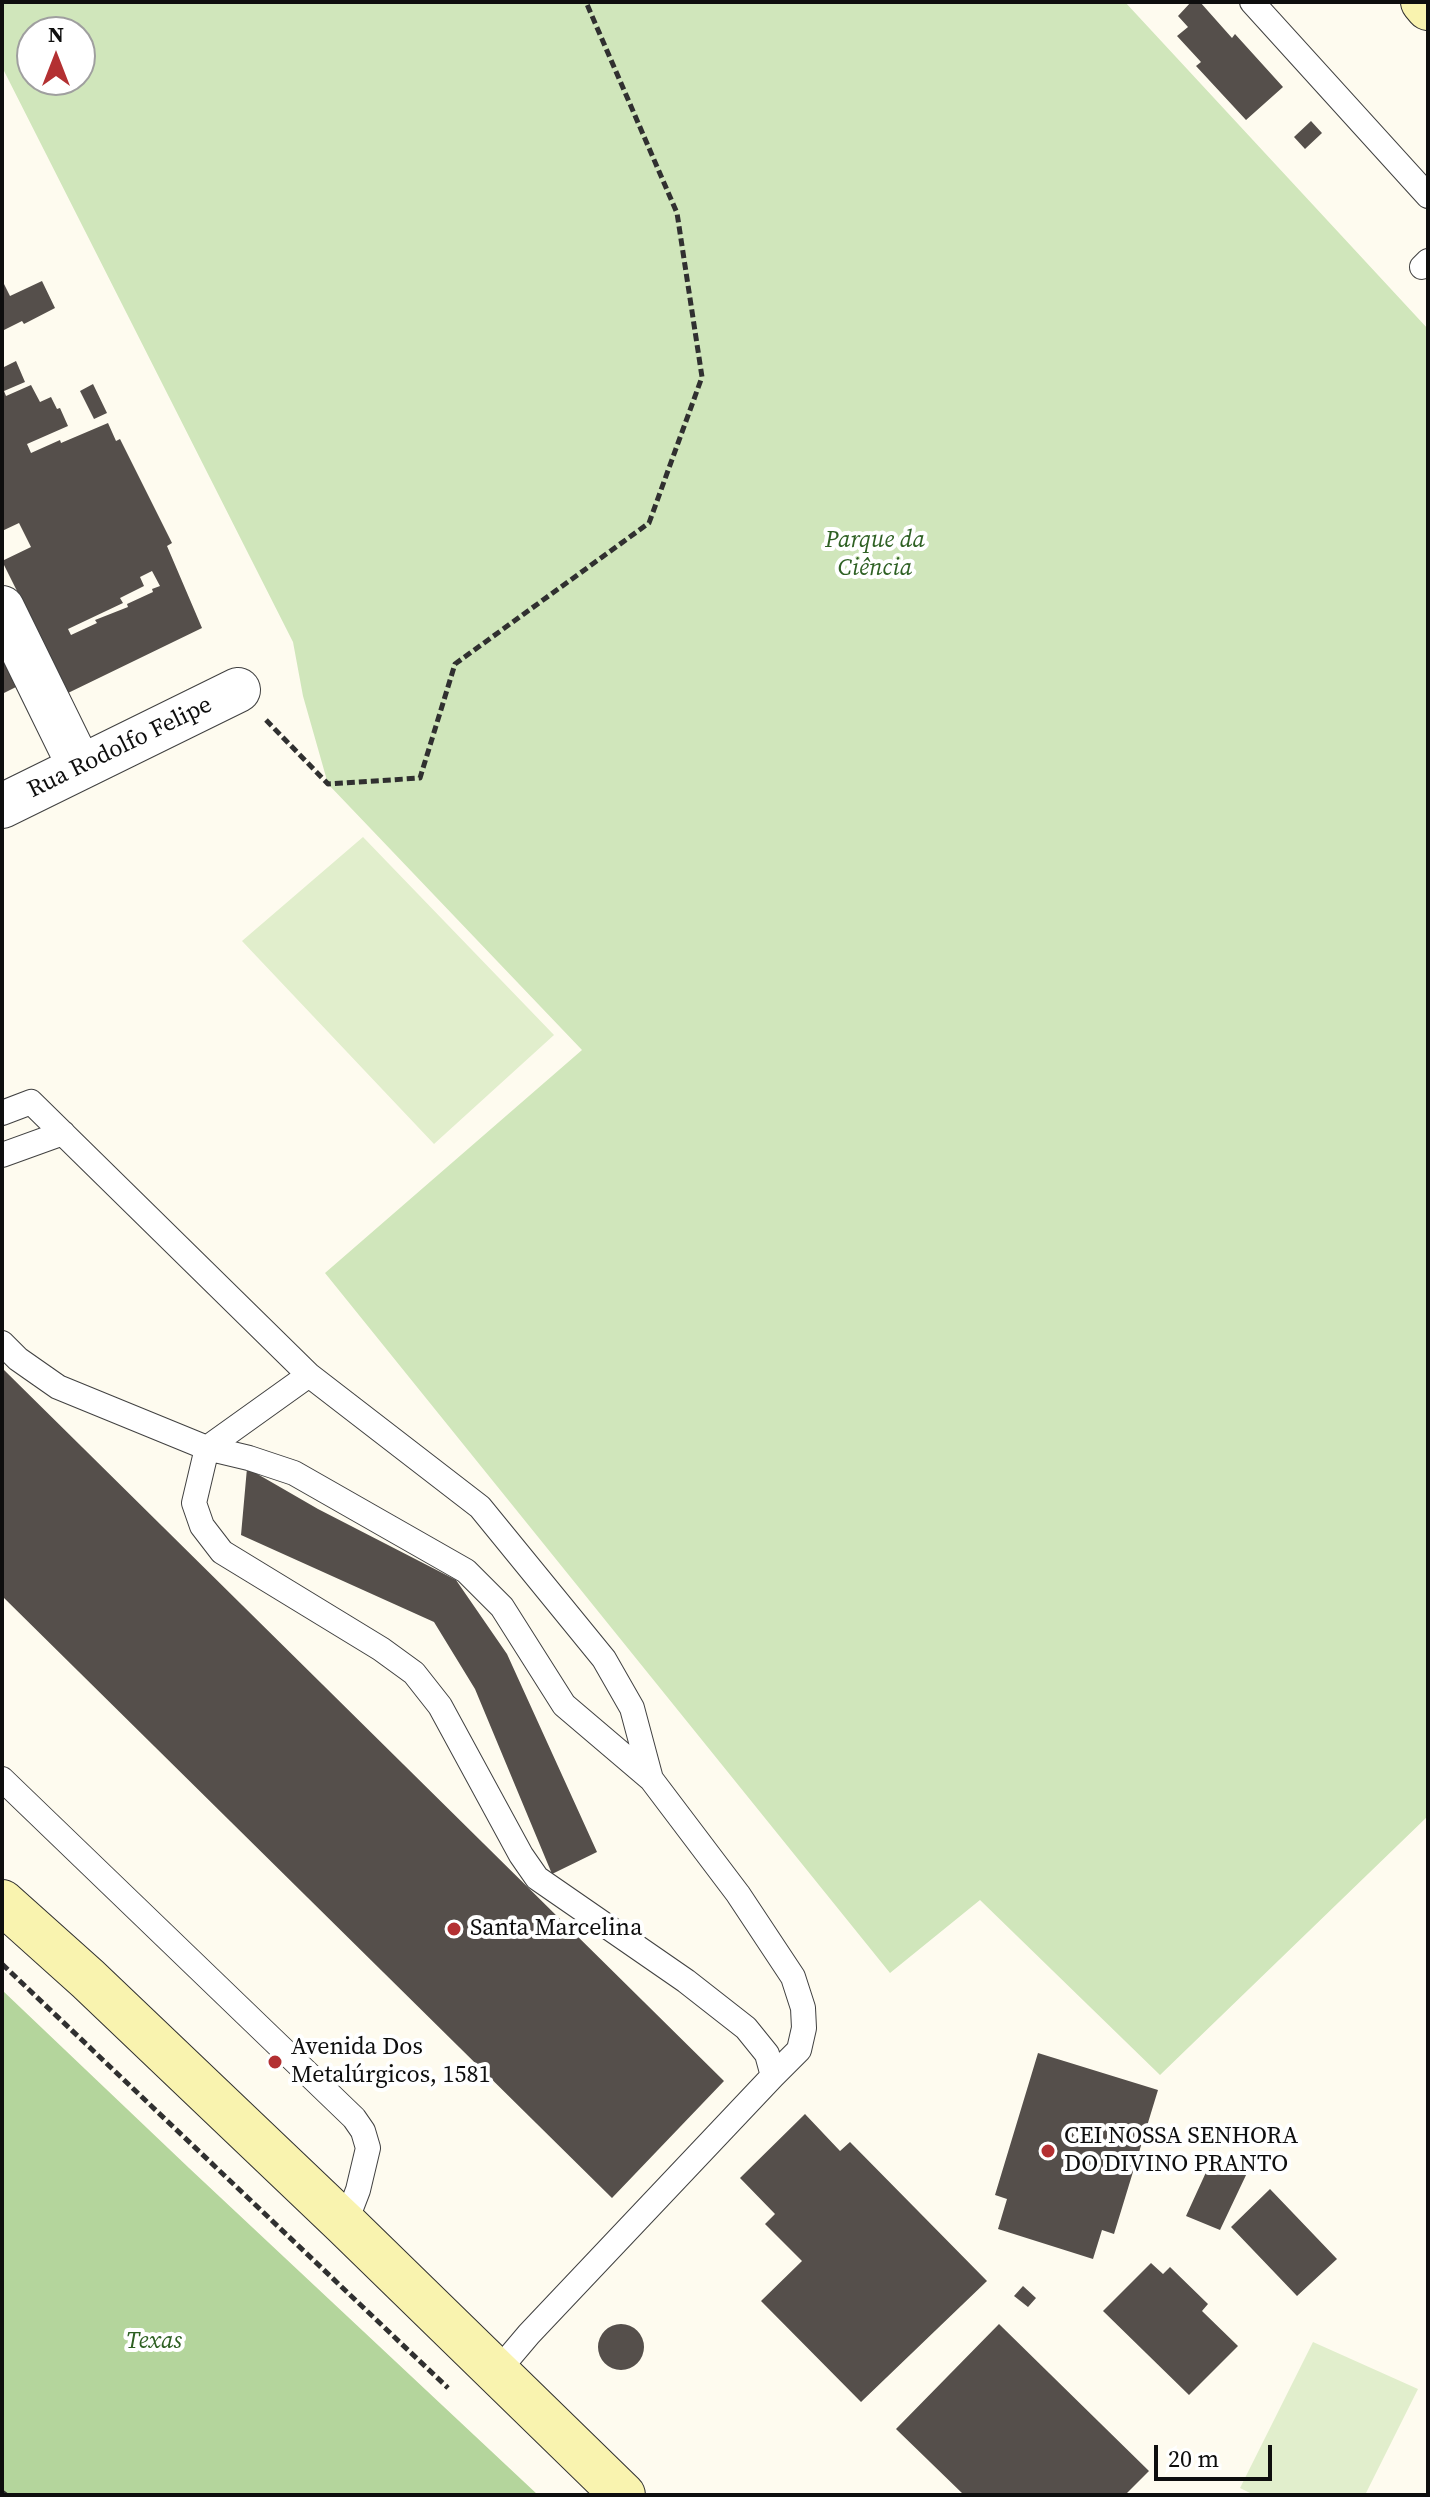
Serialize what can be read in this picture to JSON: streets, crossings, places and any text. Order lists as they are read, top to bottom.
{
  "streets": {
    "street": ["Rua Rodolfo Felipe"]
  },
  "parks": ["Parque da Ciência", "Texas"],
  "places": ["Santa Marcelina", "Avenida Dos Metalúrgicos, 1581", "CEI NOSSA SENHORA DO DIVINO PRANTO"],
  "scale_bar": "20 m",
  "north": "top"
}
